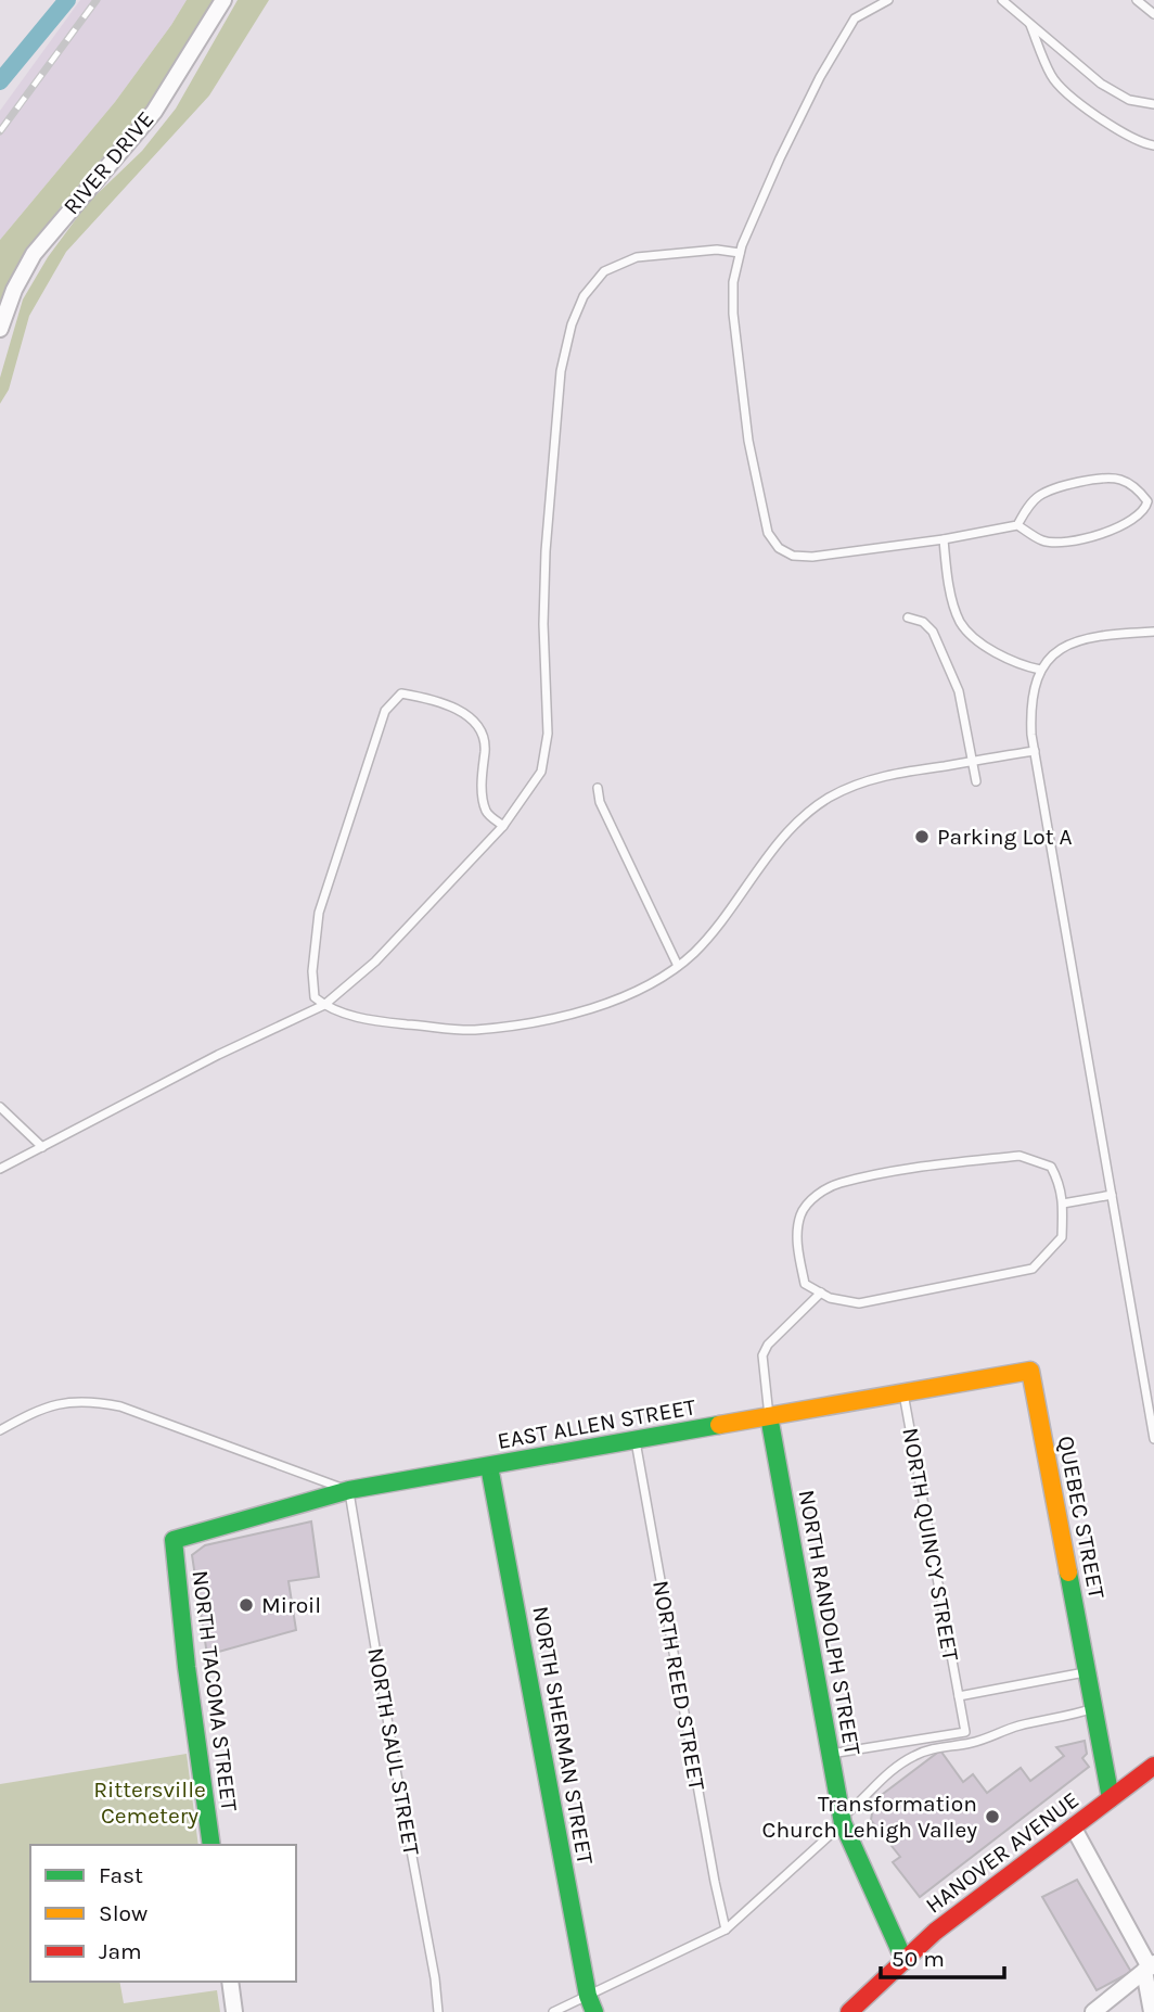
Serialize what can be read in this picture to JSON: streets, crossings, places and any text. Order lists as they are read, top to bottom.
{
  "streets": {
    "street": [
      "RIVER DRIVE",
      "EAST ALLEN STREET",
      "QUEBEC STREET",
      "NORTH RANDOLPH STREET",
      "NORTH TACOMA STREET",
      "NORTH SHERMAN STREET",
      "HANOVER AVENUE"
    ],
    "lane": ["NORTH QUINCY STREET", "NORTH REED STREET", "NORTH SAUL STREET"]
  },
  "crossings": [
    ["EAST ALLEN STREET", "QUEBEC STREET"],
    ["EAST ALLEN STREET", "NORTH QUINCY STREET"],
    ["EAST ALLEN STREET", "NORTH RANDOLPH STREET"],
    ["EAST ALLEN STREET", "NORTH REED STREET"],
    ["EAST ALLEN STREET", "NORTH TACOMA STREET"],
    ["EAST ALLEN STREET", "NORTH SHERMAN STREET"],
    ["EAST ALLEN STREET", "NORTH SAUL STREET"],
    ["QUEBEC STREET", "HANOVER AVENUE"],
    ["NORTH QUINCY STREET", "NORTH RANDOLPH STREET"],
    ["NORTH RANDOLPH STREET", "HANOVER AVENUE"]
  ],
  "parks": ["Rittersville Cemetery"],
  "places": ["Parking Lot A", "Miroil", "Transformation Church Lehigh Valley"],
  "legend": ["Fast", "Slow", "Jam"],
  "scale_bar": "50 m"
}
